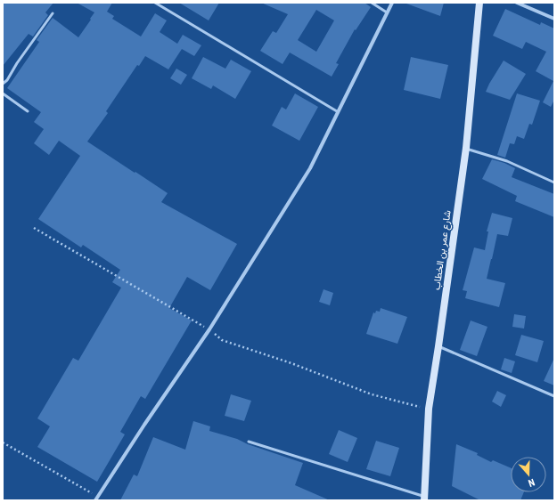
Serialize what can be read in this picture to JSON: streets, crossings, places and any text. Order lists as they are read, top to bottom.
{
  "streets": {
    "main road": ["شارع عمر بن الخطاب"]
  },
  "north": "bottom"
}
